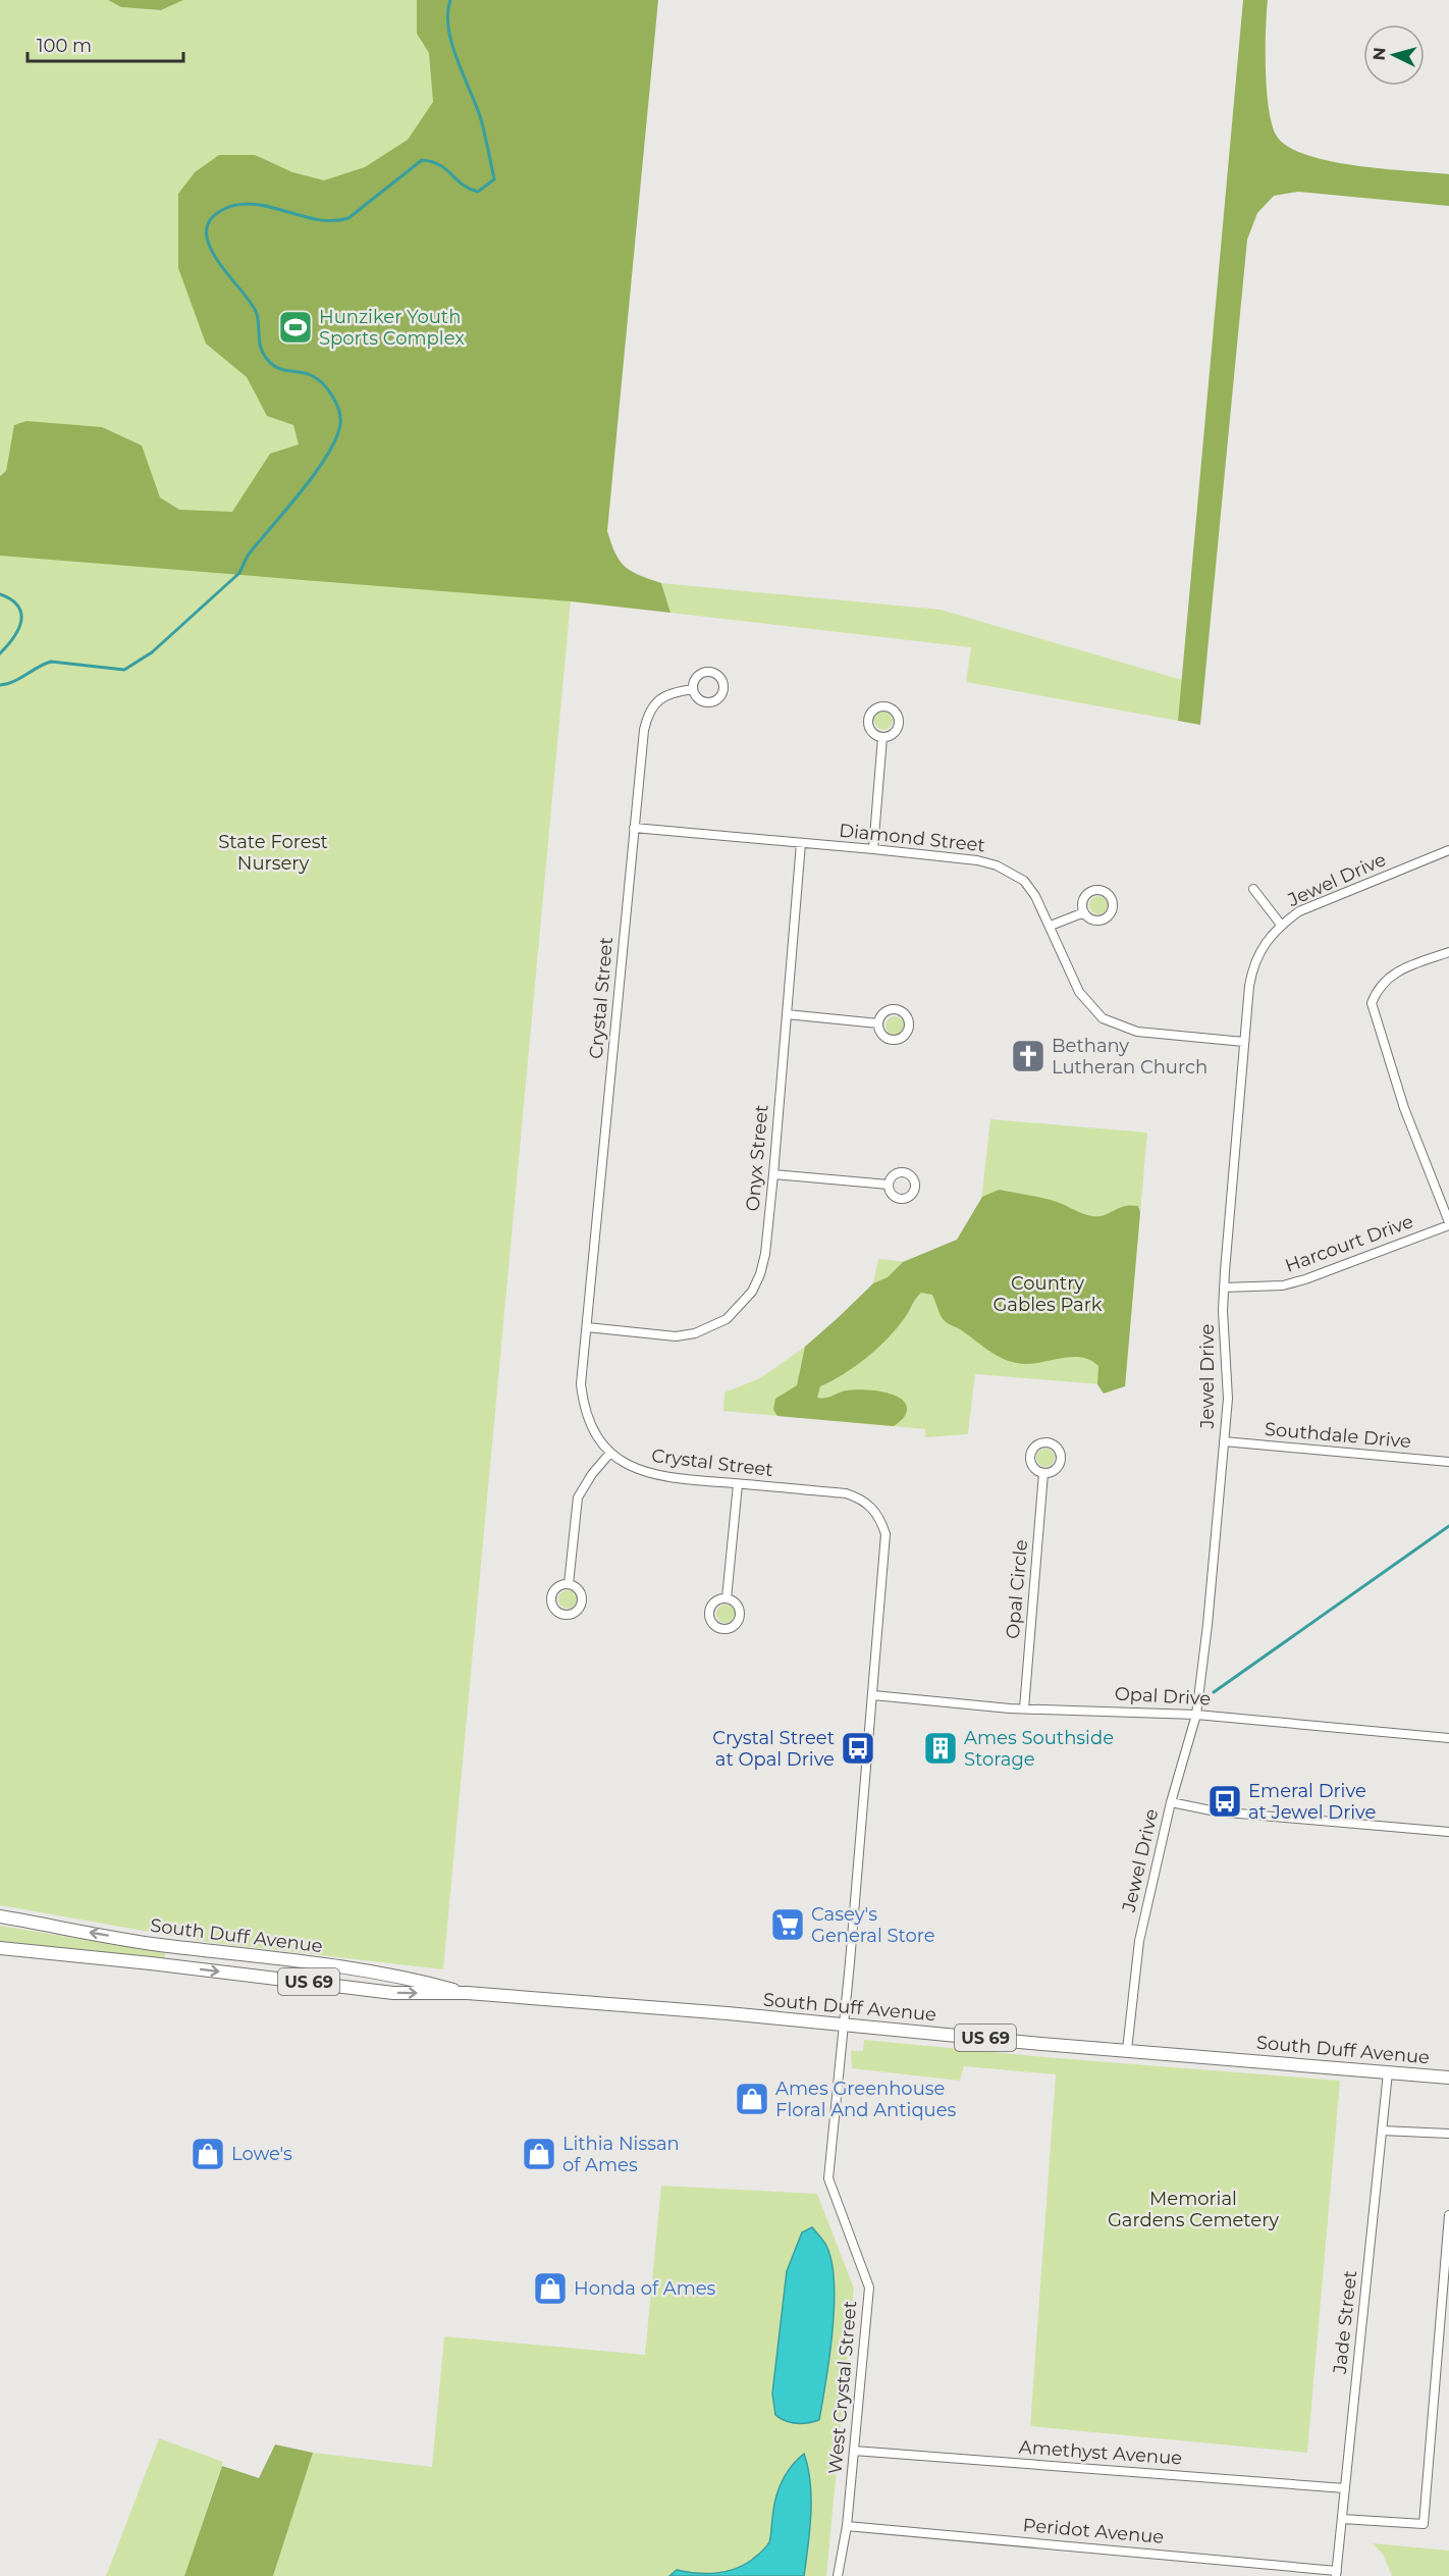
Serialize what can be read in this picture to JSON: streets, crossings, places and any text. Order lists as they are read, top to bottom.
{
  "streets": {
    "main road": ["South Duff Avenue", "US 69"],
    "street": [
      "Diamond Street",
      "Jewel Drive",
      "Crystal Street",
      "Onyx Street",
      "Harcourt Drive",
      "Southdale Drive",
      "Opal Circle",
      "Opal Drive",
      "Jade Street",
      "West Crystal Street",
      "Amethyst Avenue",
      "Peridot Avenue"
    ]
  },
  "crossings": [
    ["Diamond Street", "Jewel Drive"],
    ["Diamond Street", "Crystal Street"],
    ["Diamond Street", "Onyx Street"],
    ["Jewel Drive", "Harcourt Drive"],
    ["Jewel Drive", "Southdale Drive"],
    ["Jewel Drive", "Opal Drive"],
    ["Jewel Drive", "South Duff Avenue"],
    ["Crystal Street", "Onyx Street"],
    ["Crystal Street", "Opal Drive"],
    ["Crystal Street", "South Duff Avenue"],
    ["Crystal Street", "West Crystal Street"],
    ["Opal Circle", "Opal Drive"],
    ["South Duff Avenue", "Jade Street"],
    ["South Duff Avenue", "West Crystal Street"],
    ["Jade Street", "Amethyst Avenue"],
    ["Jade Street", "Peridot Avenue"],
    ["West Crystal Street", "Amethyst Avenue"],
    ["West Crystal Street", "Peridot Avenue"]
  ],
  "parks": ["State Forest Nursery", "Country Gables Park", "Memorial Gardens Cemetery"],
  "places": {
    "sports": ["Hunziker Youth Sports Complex"],
    "church": ["Bethany Lutheran Church"],
    "bus stop": ["Crystal Street at Opal Drive", "Emeral Drive at Jewel Drive"],
    "building": ["Ames Southside Storage"],
    "supermarket": ["Casey's General Store"],
    "shop": [
      "Ames Greenhouse Floral And Antiques",
      "Lowe's",
      "Lithia Nissan of Ames",
      "Honda of Ames"
    ]
  },
  "scale_bar": "100 m",
  "north": "left"
}
